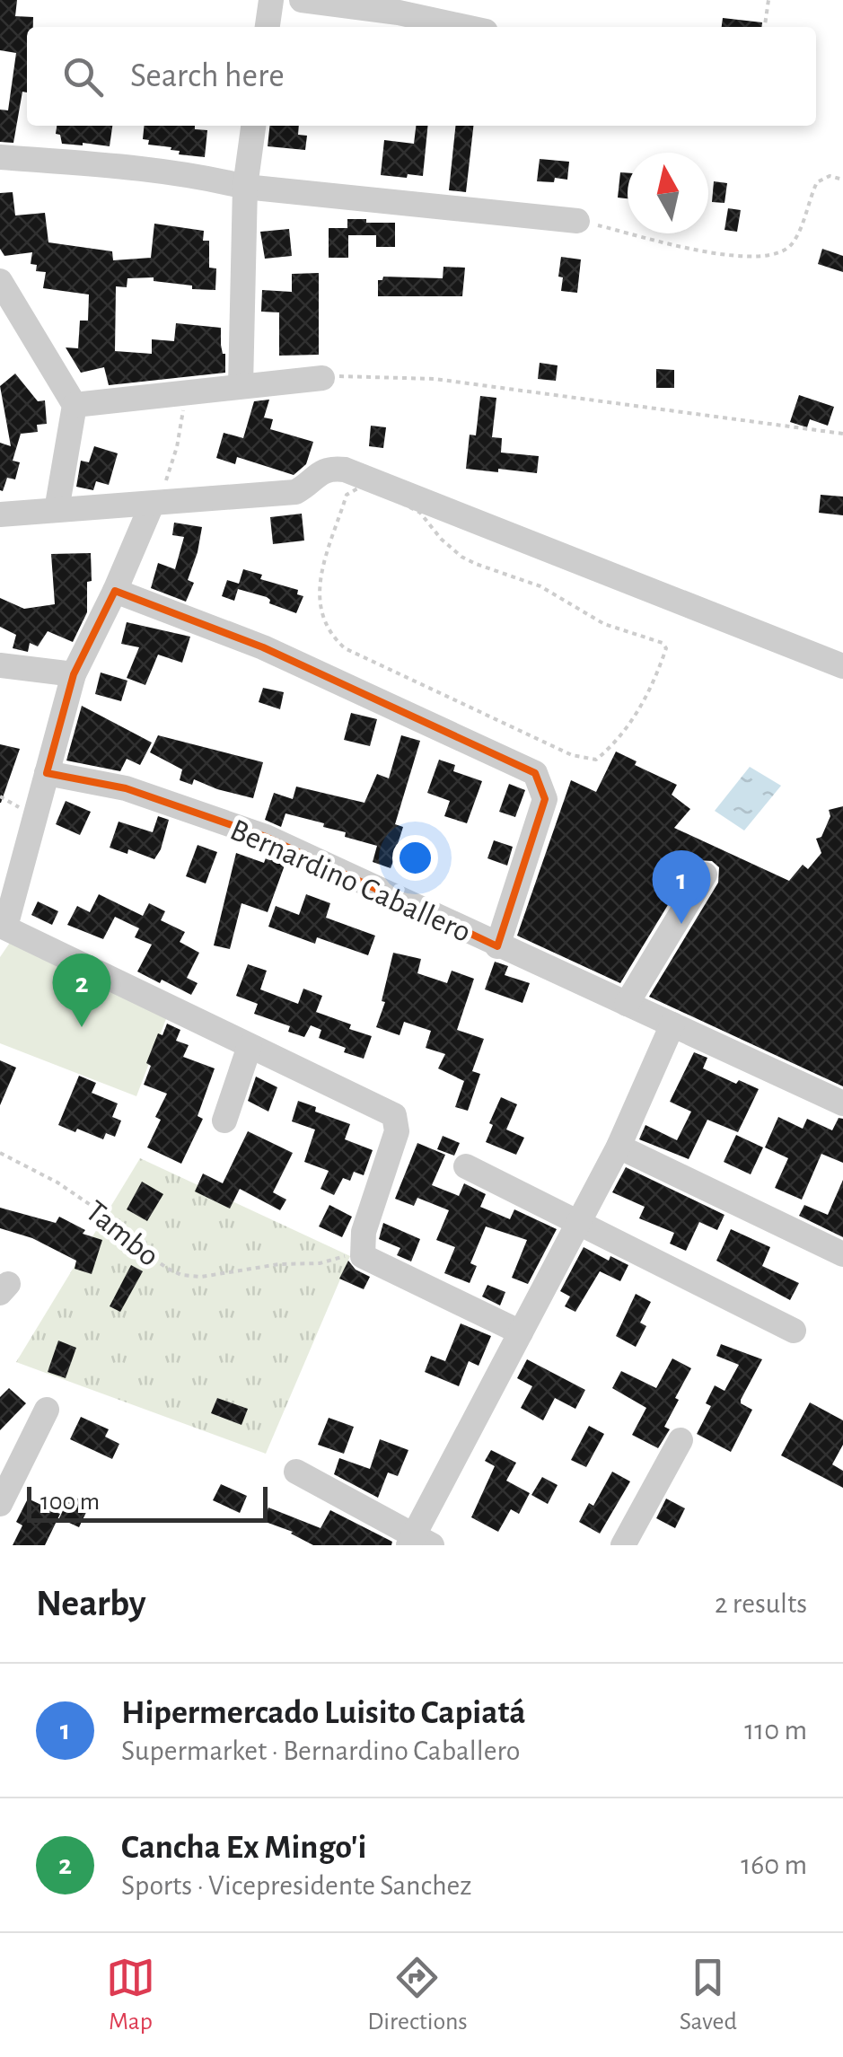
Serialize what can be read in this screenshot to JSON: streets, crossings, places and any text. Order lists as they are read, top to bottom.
{
  "streets": {
    "street": ["Bernardino Caballero"],
    "path": ["Tambo"]
  },
  "scale_bar": "100 m",
  "north": "top",
  "page": {
    "search": "Search here",
    "pins": ["1", "2"],
    "scale": "100 m",
    "heading": ["Nearby", "2 results"],
    "list": [
      {
        "mark": "1",
        "name": "Hipermercado Luisito Capiatá",
        "note": "Supermarket · Bernardino Caballero",
        "value": "110 m"
      },
      {
        "mark": "2",
        "name": "Cancha Ex Mingo'i",
        "note": "Sports · Vicepresidente Sanchez",
        "value": "160 m"
      }
    ],
    "nav": ["Map", "Directions", "Saved"]
  }
}
